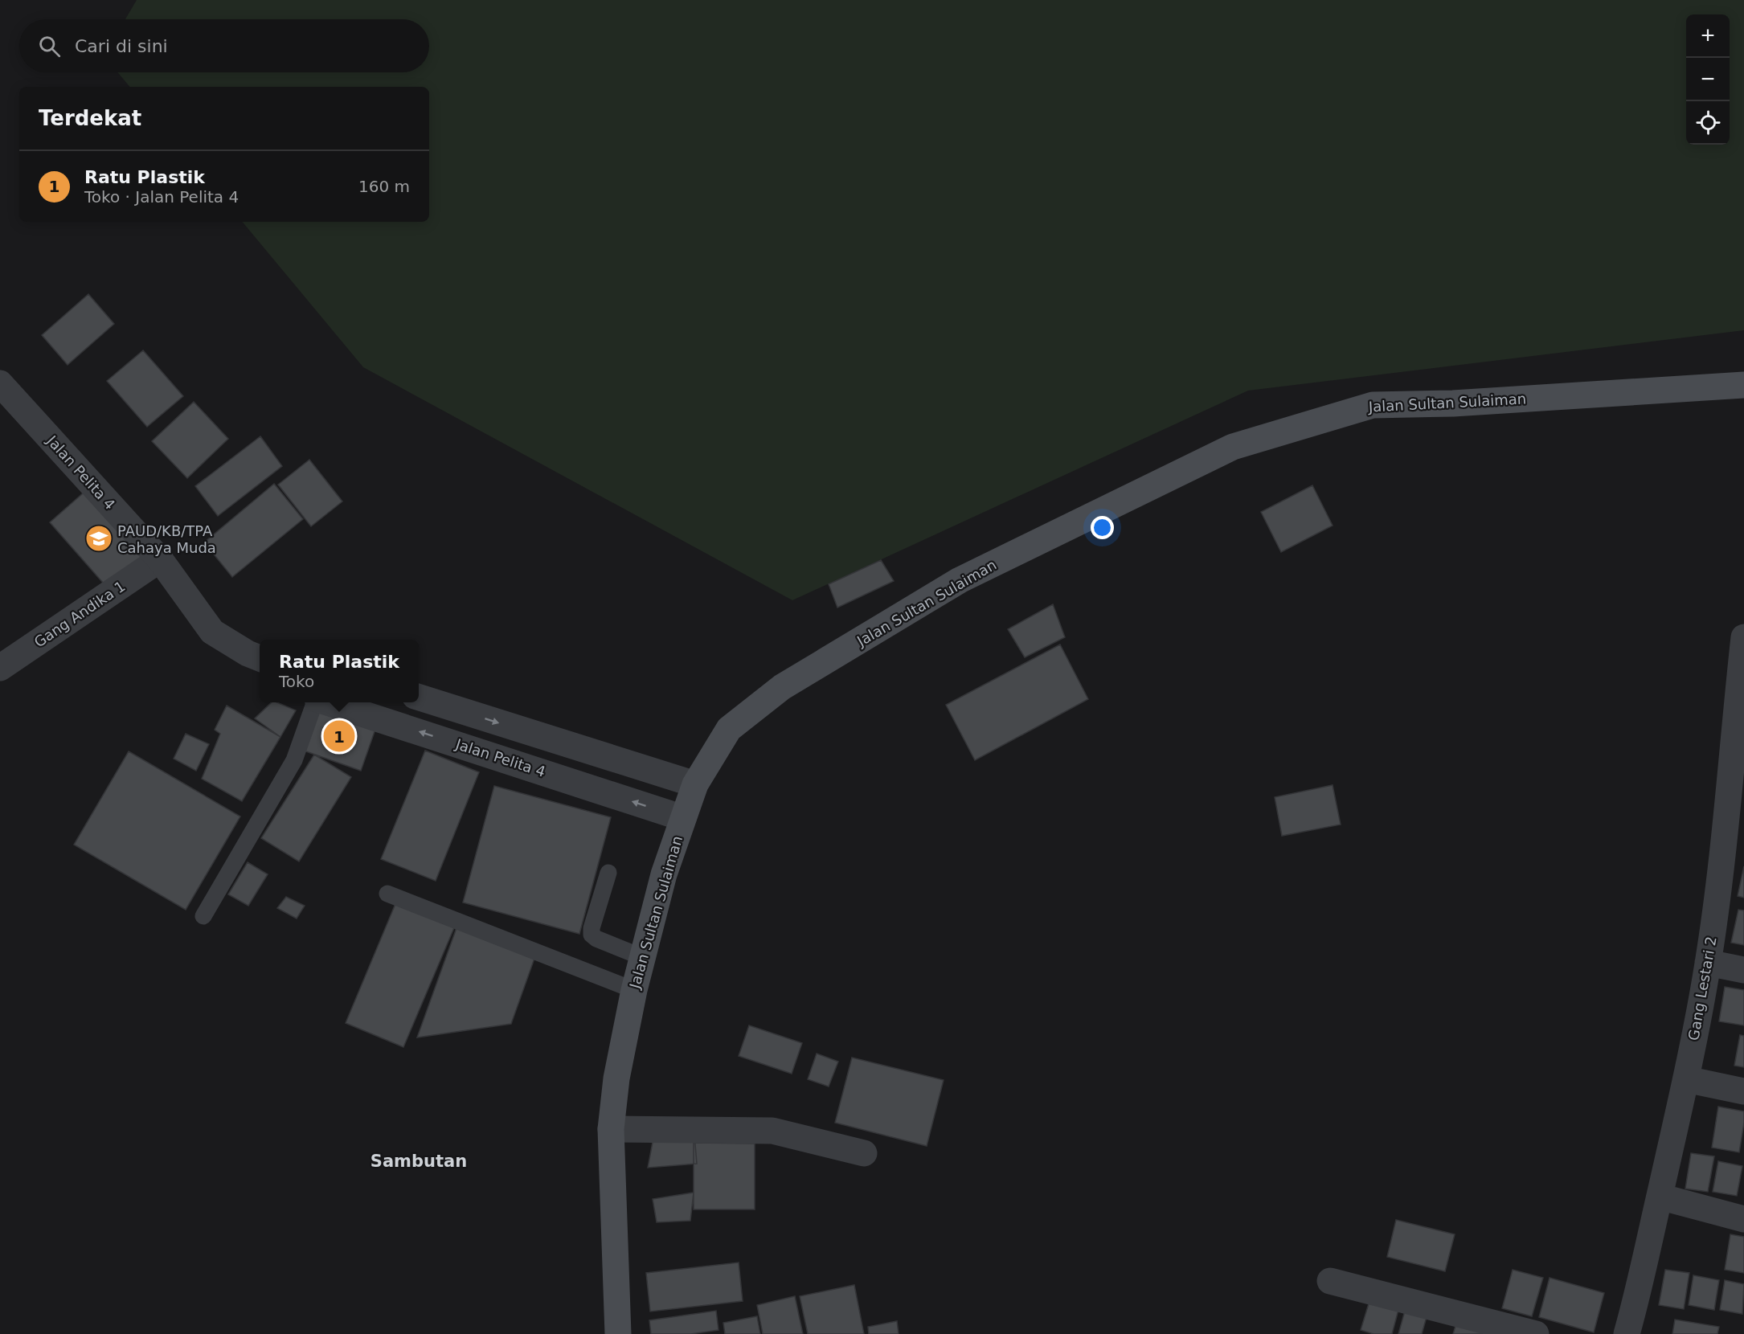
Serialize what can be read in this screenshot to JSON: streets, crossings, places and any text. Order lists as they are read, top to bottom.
{
  "streets": {
    "main road": ["Jalan Sultan Sulaiman"],
    "street": ["Jalan Pelita 4", "Gang Andika 1", "Gang Lestari 2"]
  },
  "crossings": [
    ["Jalan Sultan Sulaiman", "Jalan Pelita 4"],
    ["Jalan Pelita 4", "Gang Andika 1"]
  ],
  "districts": ["Sambutan"],
  "places": {
    "school or university": ["PAUD/KB/TPA Cahaya Muda"]
  },
  "page": {
    "map_buttons": ["+", "−"],
    "search": "Cari di sini",
    "heading": "Terdekat",
    "list": [
      {
        "mark": "1",
        "name": "Ratu Plastik",
        "note": "Toko · Jalan Pelita 4",
        "value": "160 m"
      }
    ],
    "popup": ["Ratu Plastik", "Toko"],
    "pins": "1"
  }
}
